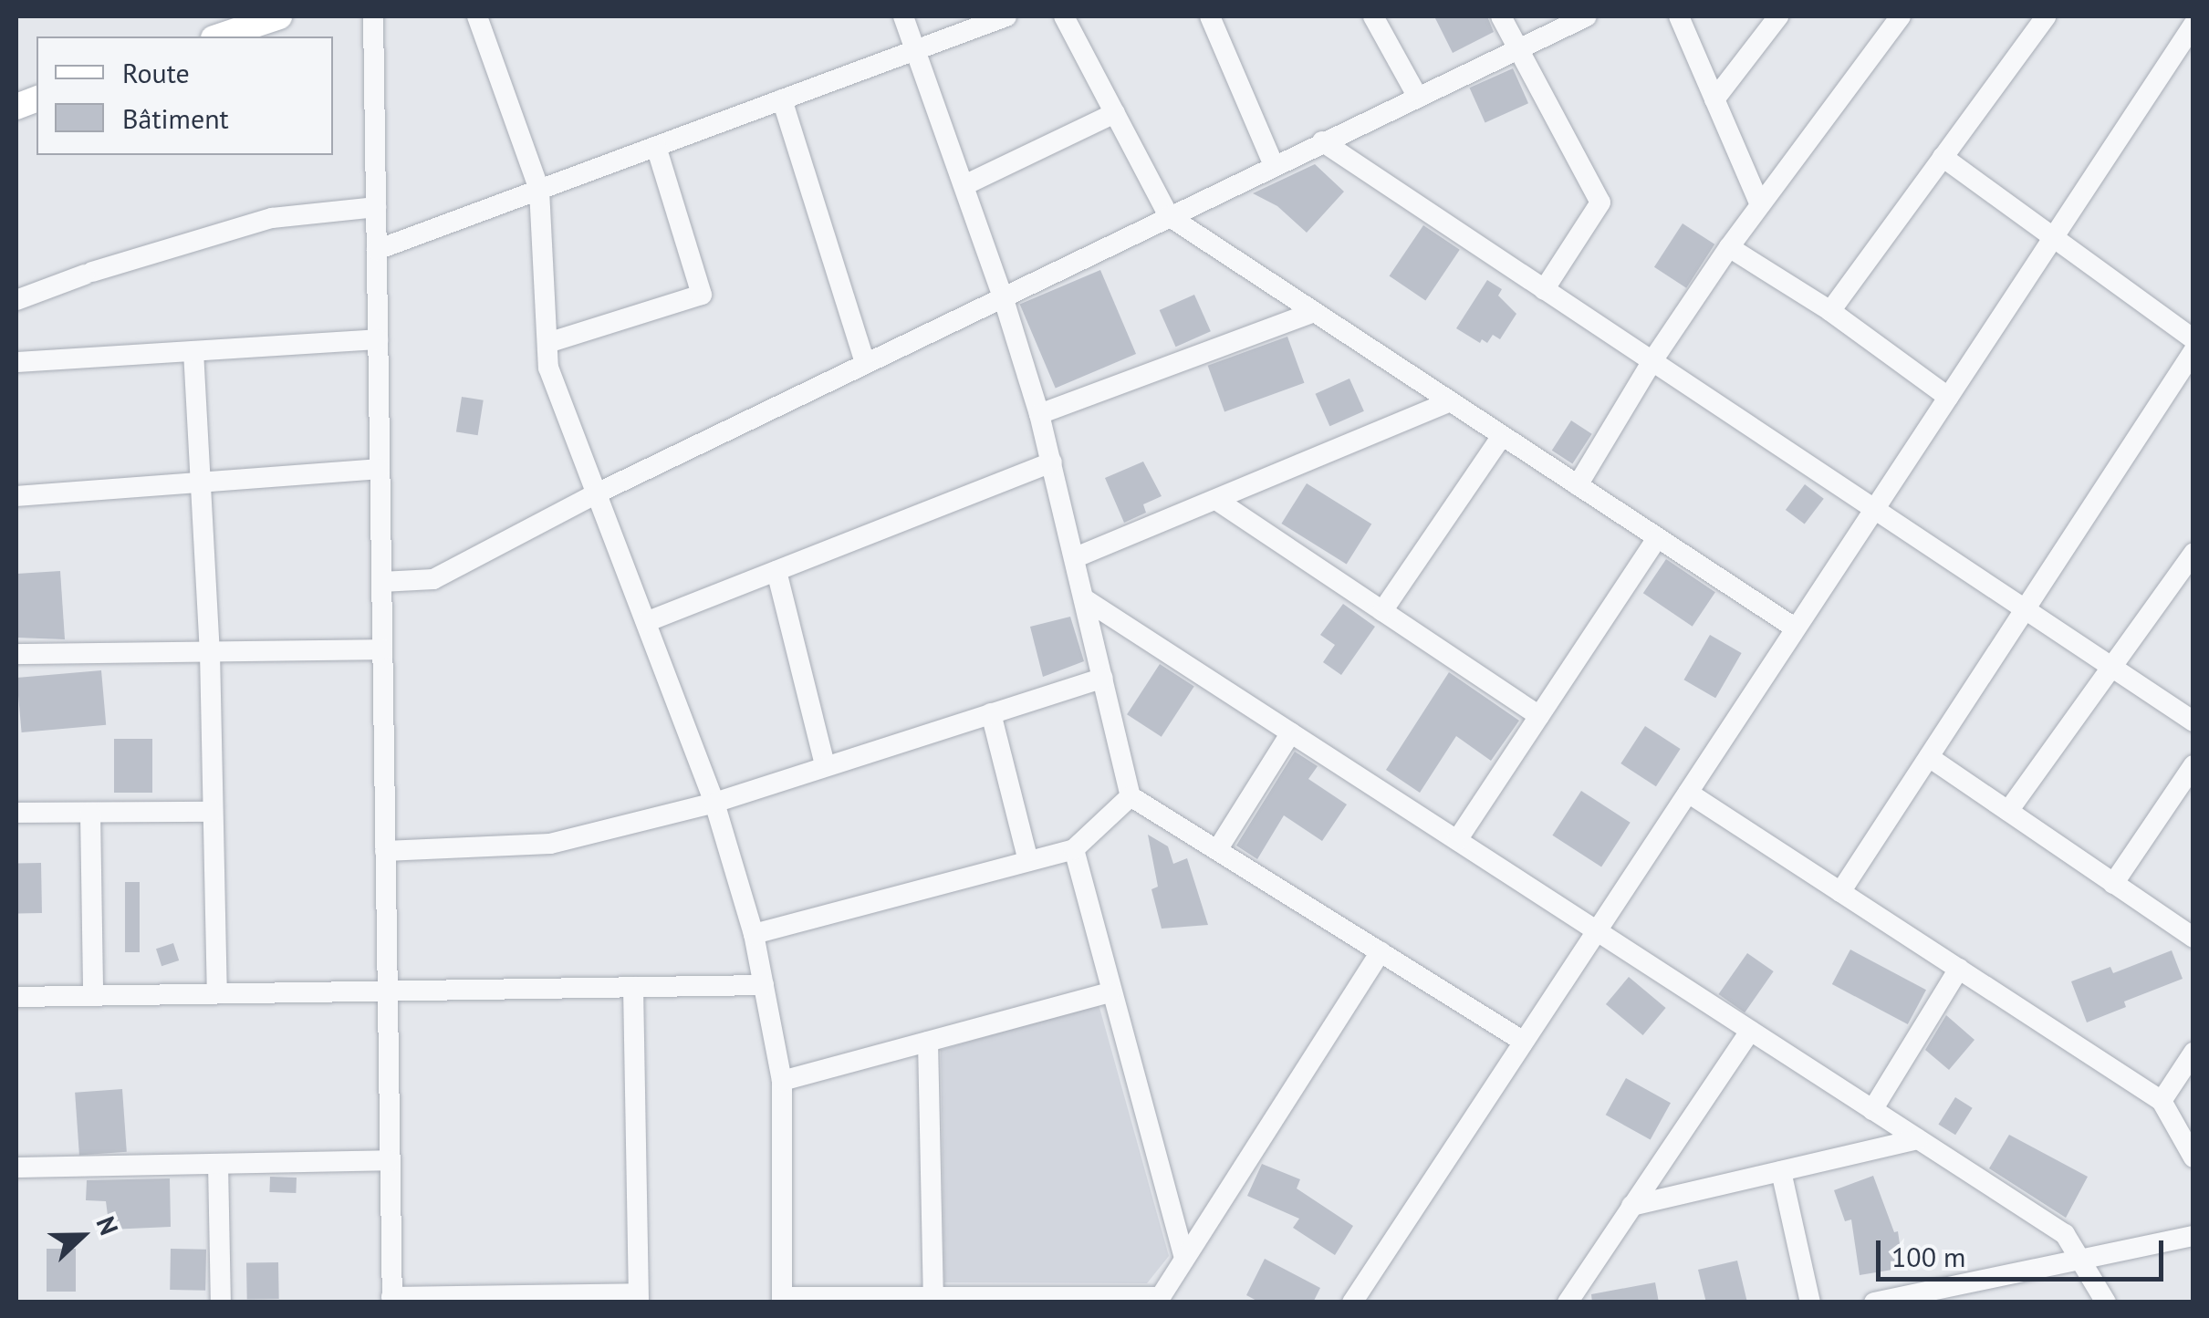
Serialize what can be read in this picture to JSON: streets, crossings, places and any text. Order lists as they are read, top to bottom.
{
  "legend": ["Route", "Bâtiment"],
  "scale_bar": "100 m",
  "north": "right"
}
